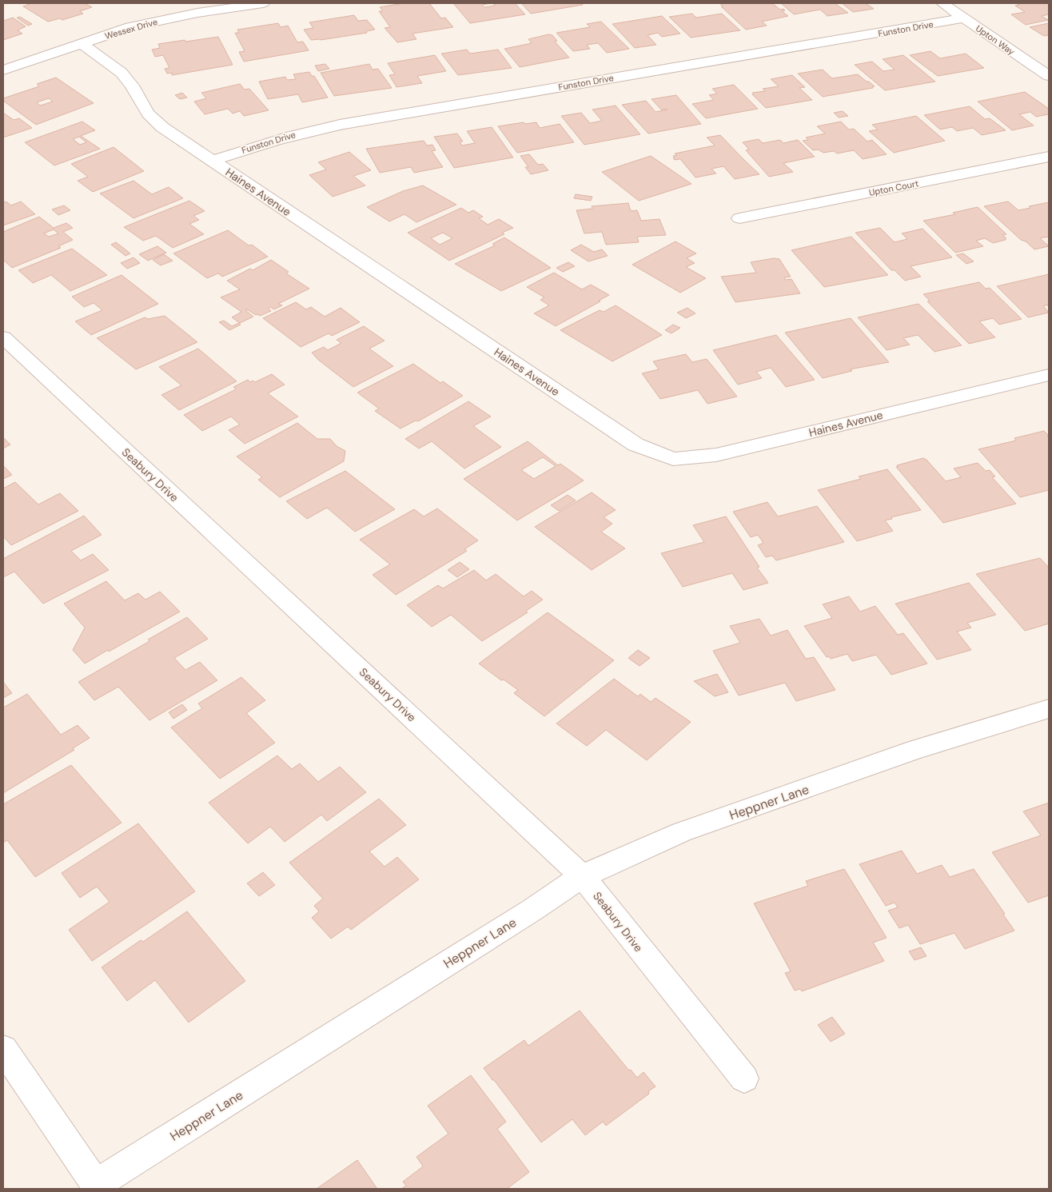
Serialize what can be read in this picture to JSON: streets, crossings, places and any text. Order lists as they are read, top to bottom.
{
  "streets": {
    "street": [
      "Wessex Drive",
      "Funston Drive",
      "Upton Way",
      "Upton Court",
      "Haines Avenue",
      "Seabury Drive",
      "Heppner Lane"
    ]
  },
  "crossings": [
    ["Wessex Drive", "Haines Avenue"],
    ["Funston Drive", "Upton Way"],
    ["Funston Drive", "Haines Avenue"],
    ["Seabury Drive", "Heppner Lane"]
  ]
}
